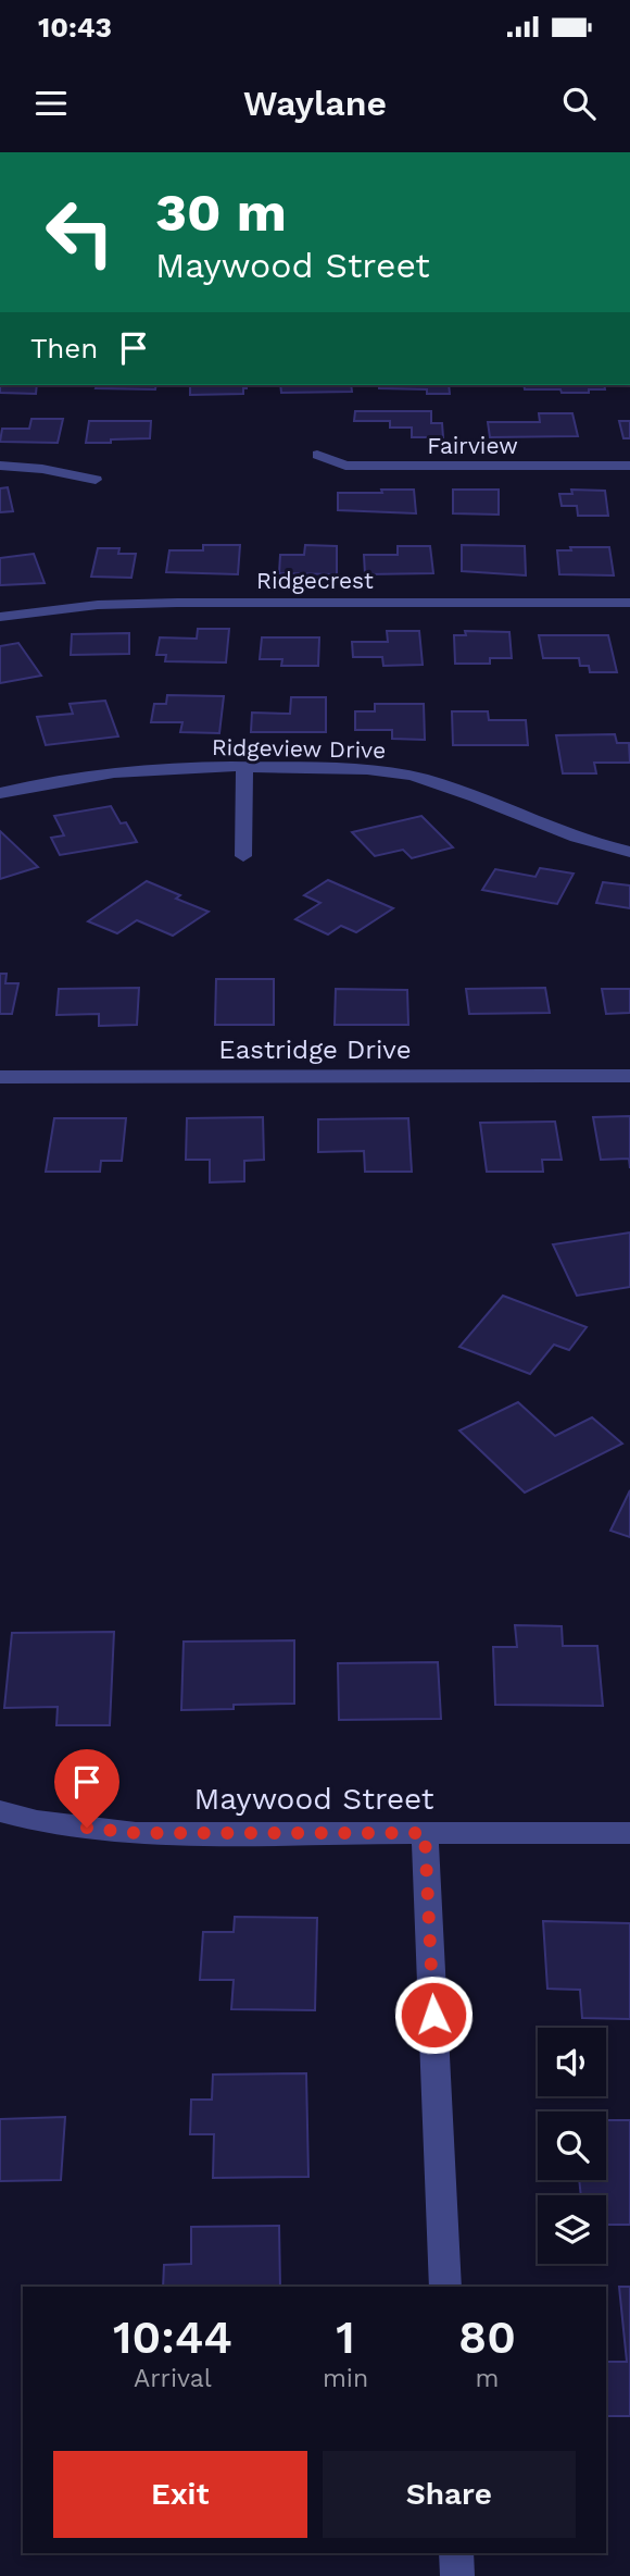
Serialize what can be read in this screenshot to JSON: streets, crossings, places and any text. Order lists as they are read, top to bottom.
{
  "streets": {
    "street": [
      "Fairview",
      "Ridgecrest",
      "Ridgeview Drive",
      "Eastridge Drive",
      "Maywood Street"
    ]
  },
  "page": {
    "status": "10:43",
    "header": "Waylane",
    "turn": ["30 m", "Maywood Street"],
    "then": "Then",
    "eta": [
      "10:44",
      "Arrival",
      "1",
      "min",
      "80",
      "m"
    ],
    "buttons": ["Exit", "Share"]
  }
}
